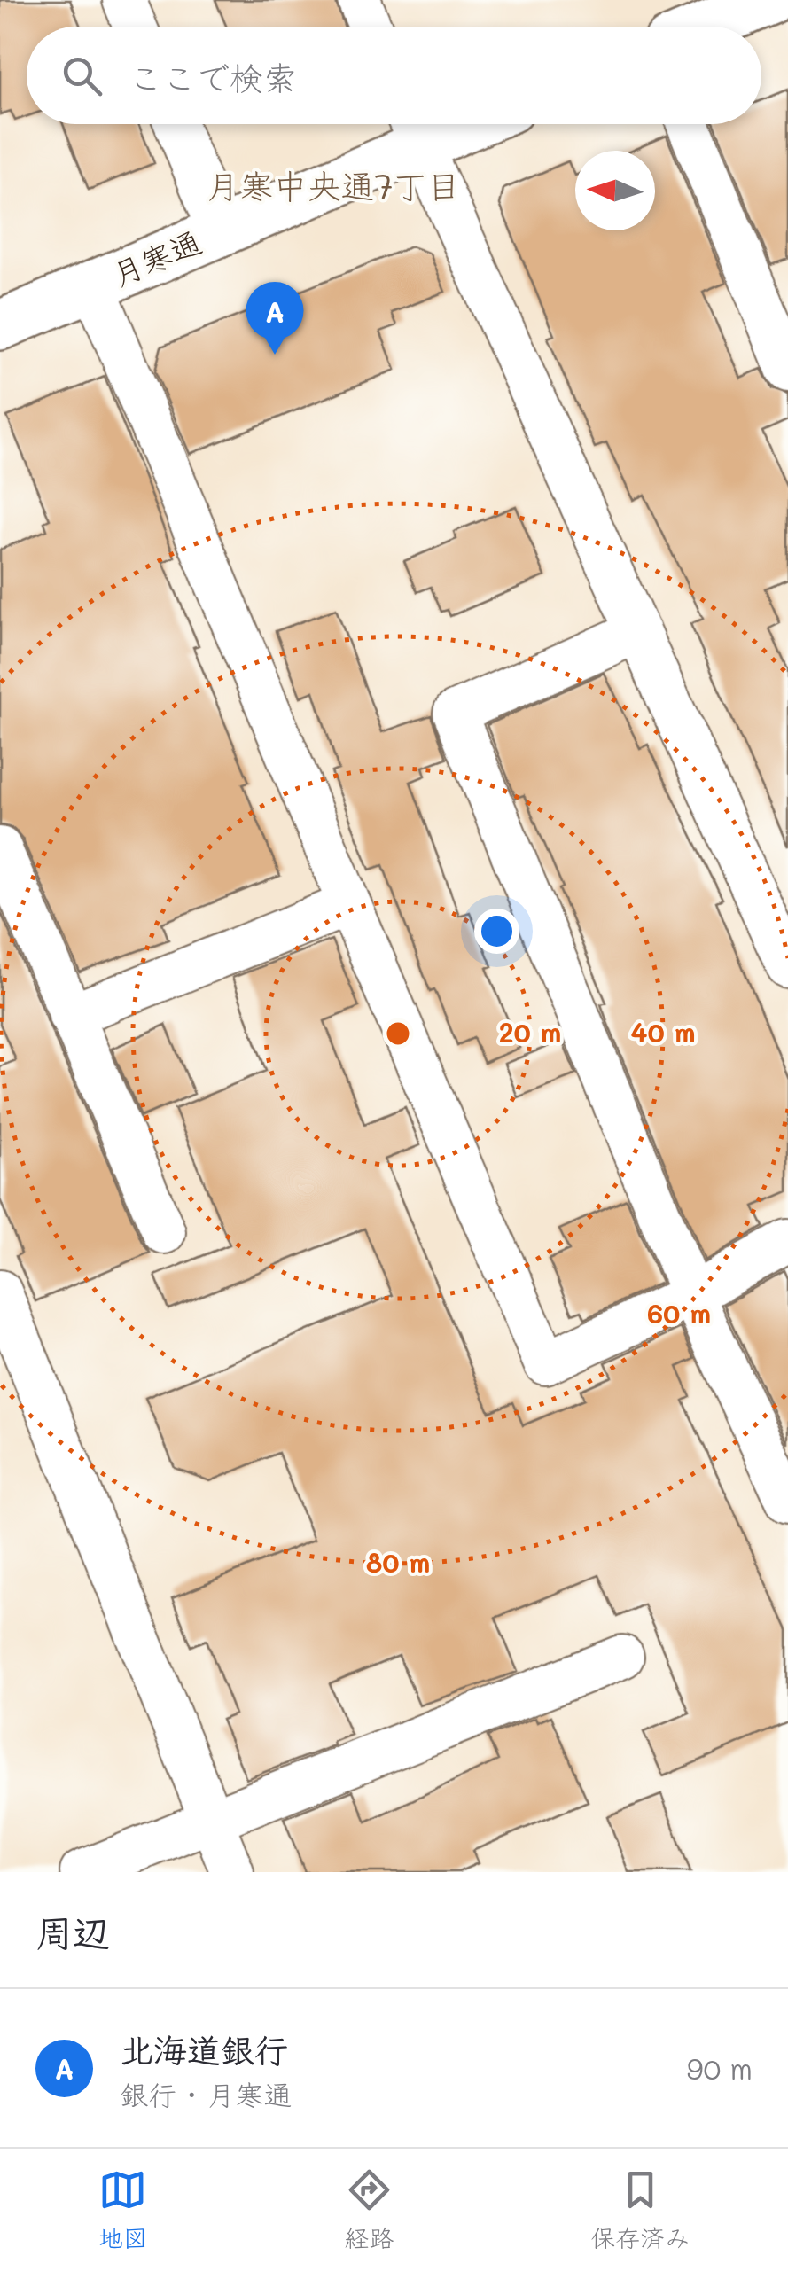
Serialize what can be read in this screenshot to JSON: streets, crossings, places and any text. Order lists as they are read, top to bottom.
{
  "streets": {
    "highway": ["月寒通"]
  },
  "districts": ["月寒中央通7丁目"],
  "north": "left",
  "page": {
    "search": "ここで検索",
    "pins": "A",
    "heading": "周辺",
    "list": [
      {
        "mark": "A",
        "name": "北海道銀行",
        "note": "銀行 · 月寒通",
        "value": "90 m"
      }
    ],
    "nav": ["地図", "経路", "保存済み"]
  },
  "rings": [
    "20 m",
    "40 m",
    "60 m",
    "80 m"
  ]
}
